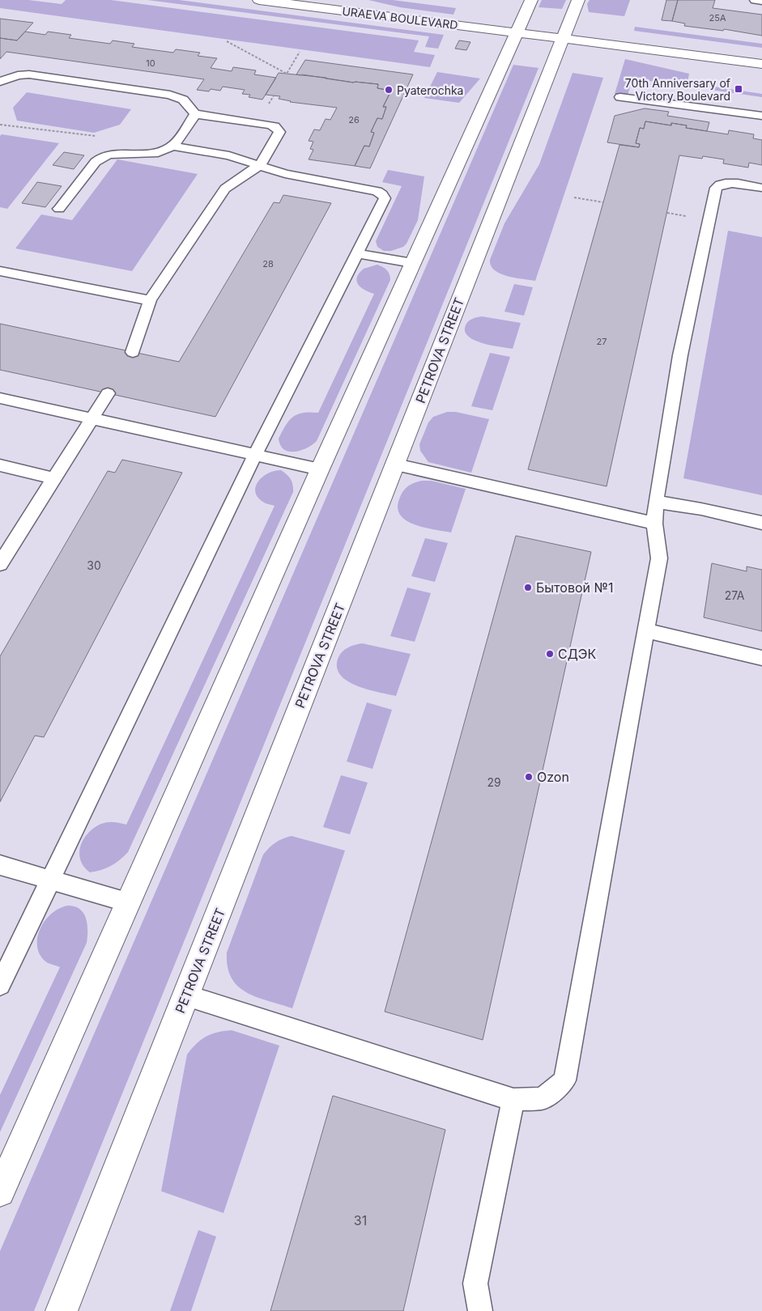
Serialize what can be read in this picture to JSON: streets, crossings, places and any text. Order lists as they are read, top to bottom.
{
  "streets": {
    "main road": ["URAEVA BOULEVARD", "PETROVA STREET"]
  },
  "crossings": [
    ["URAEVA BOULEVARD", "PETROVA STREET"]
  ],
  "places": {
    "transit": ["70th Anniversary of Victory Boulevard"],
    "other": [
      "Pyaterochka",
      "Бытовой №1",
      "СДЭК",
      "Ozon"
    ]
  },
  "house_numbers": [
    "25А",
    "10",
    "26",
    "28",
    "27",
    "30",
    "27А",
    "29",
    "31"
  ]
}
